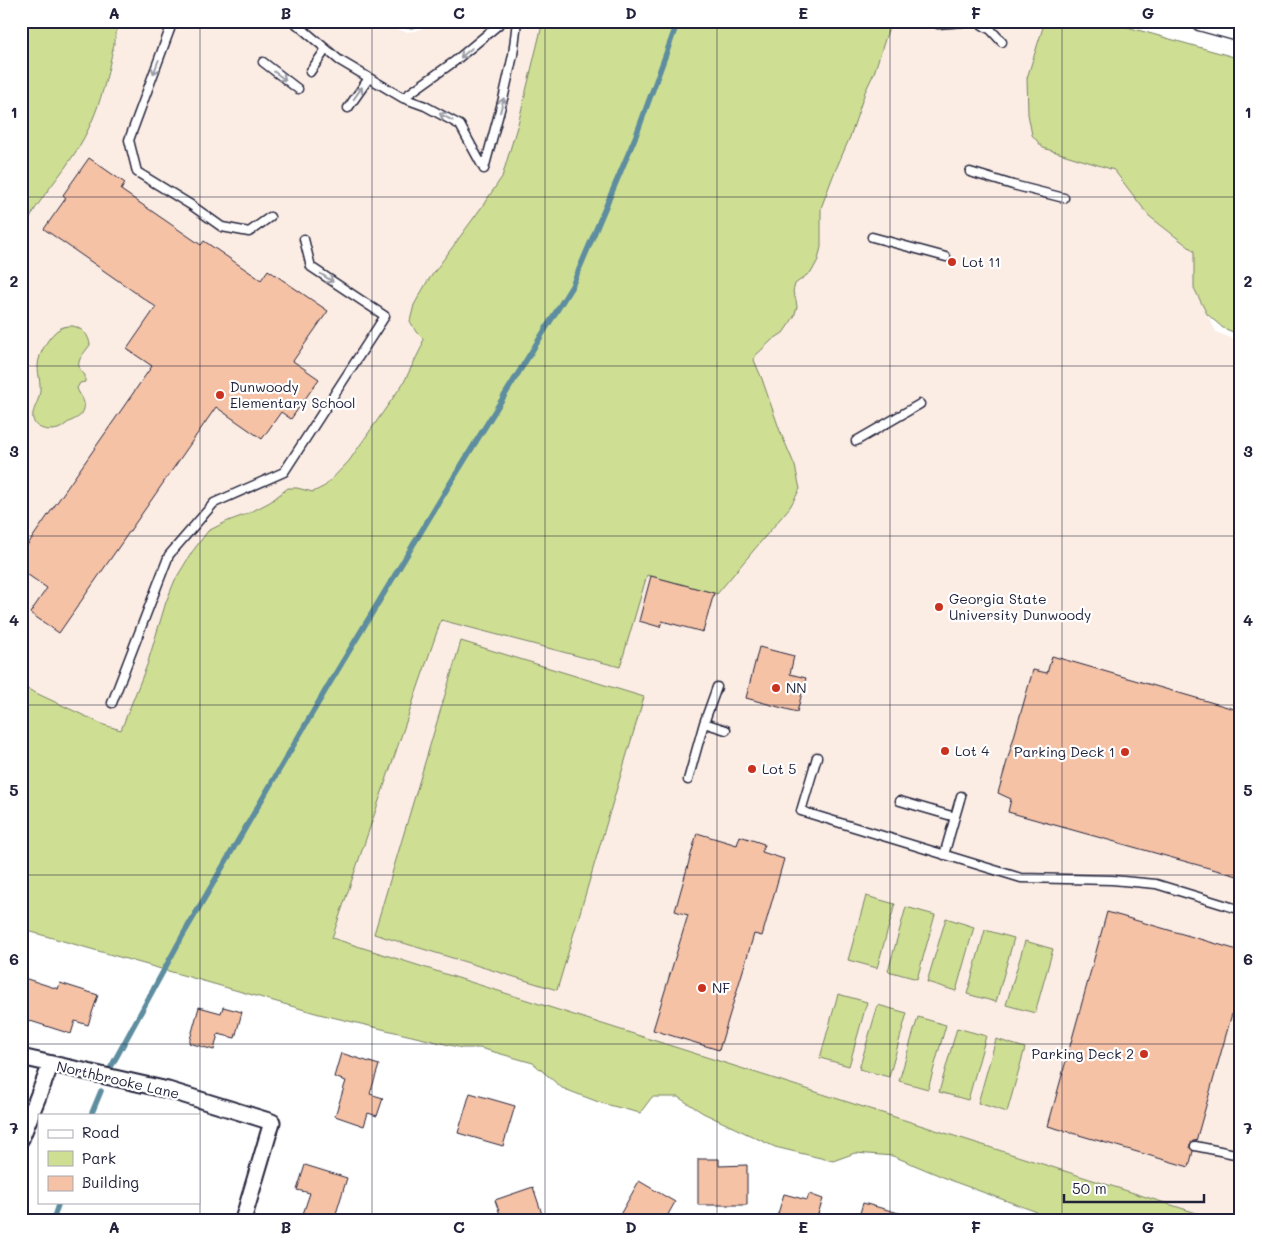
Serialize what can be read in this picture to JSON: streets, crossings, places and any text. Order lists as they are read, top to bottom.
{
  "streets": {
    "street": ["Northbrooke Lane"]
  },
  "places": [
    "Lot 11",
    "Dunwoody Elementary School",
    "Georgia State University Dunwoody",
    "NN",
    "Lot 4",
    "Parking Deck 1",
    "Lot 5",
    "NF",
    "Parking Deck 2"
  ],
  "legend": ["Road", "Park", "Building"],
  "scale_bar": "50 m",
  "grid": {
    "columns": [
      "A",
      "B",
      "C",
      "D",
      "E",
      "F",
      "G"
    ],
    "rows": [
      "1",
      "2",
      "3",
      "4",
      "5",
      "6",
      "7"
    ]
  }
}
